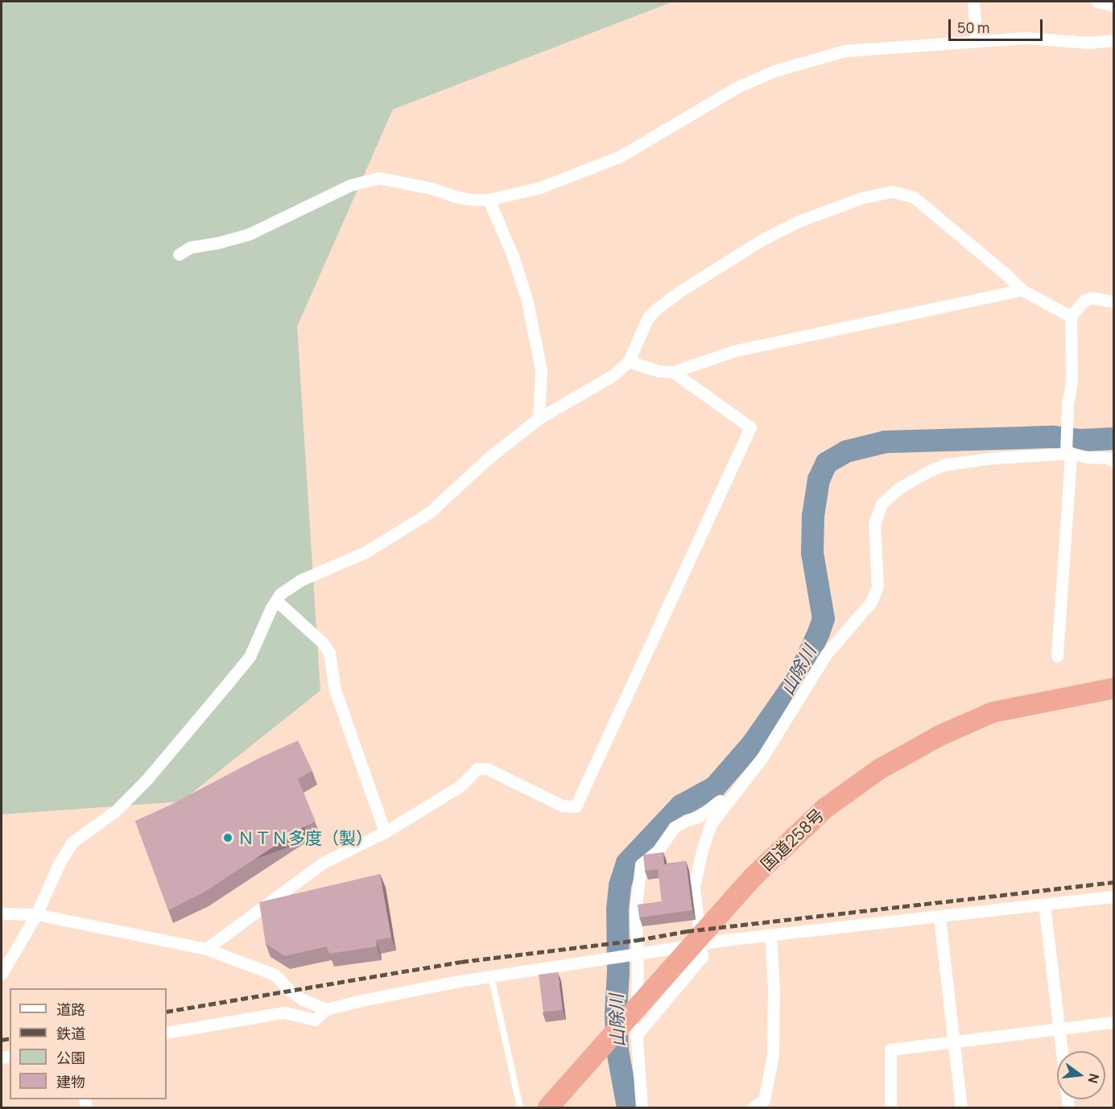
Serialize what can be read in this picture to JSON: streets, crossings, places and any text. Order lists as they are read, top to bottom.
{
  "streets": {
    "highway": ["国道258号"]
  },
  "water": ["山除川"],
  "places": ["ＮＴＮ多度（製）"],
  "legend": [
    "道路",
    "鉄道",
    "公園",
    "建物"
  ],
  "scale_bar": "50 m",
  "north": "right"
}
